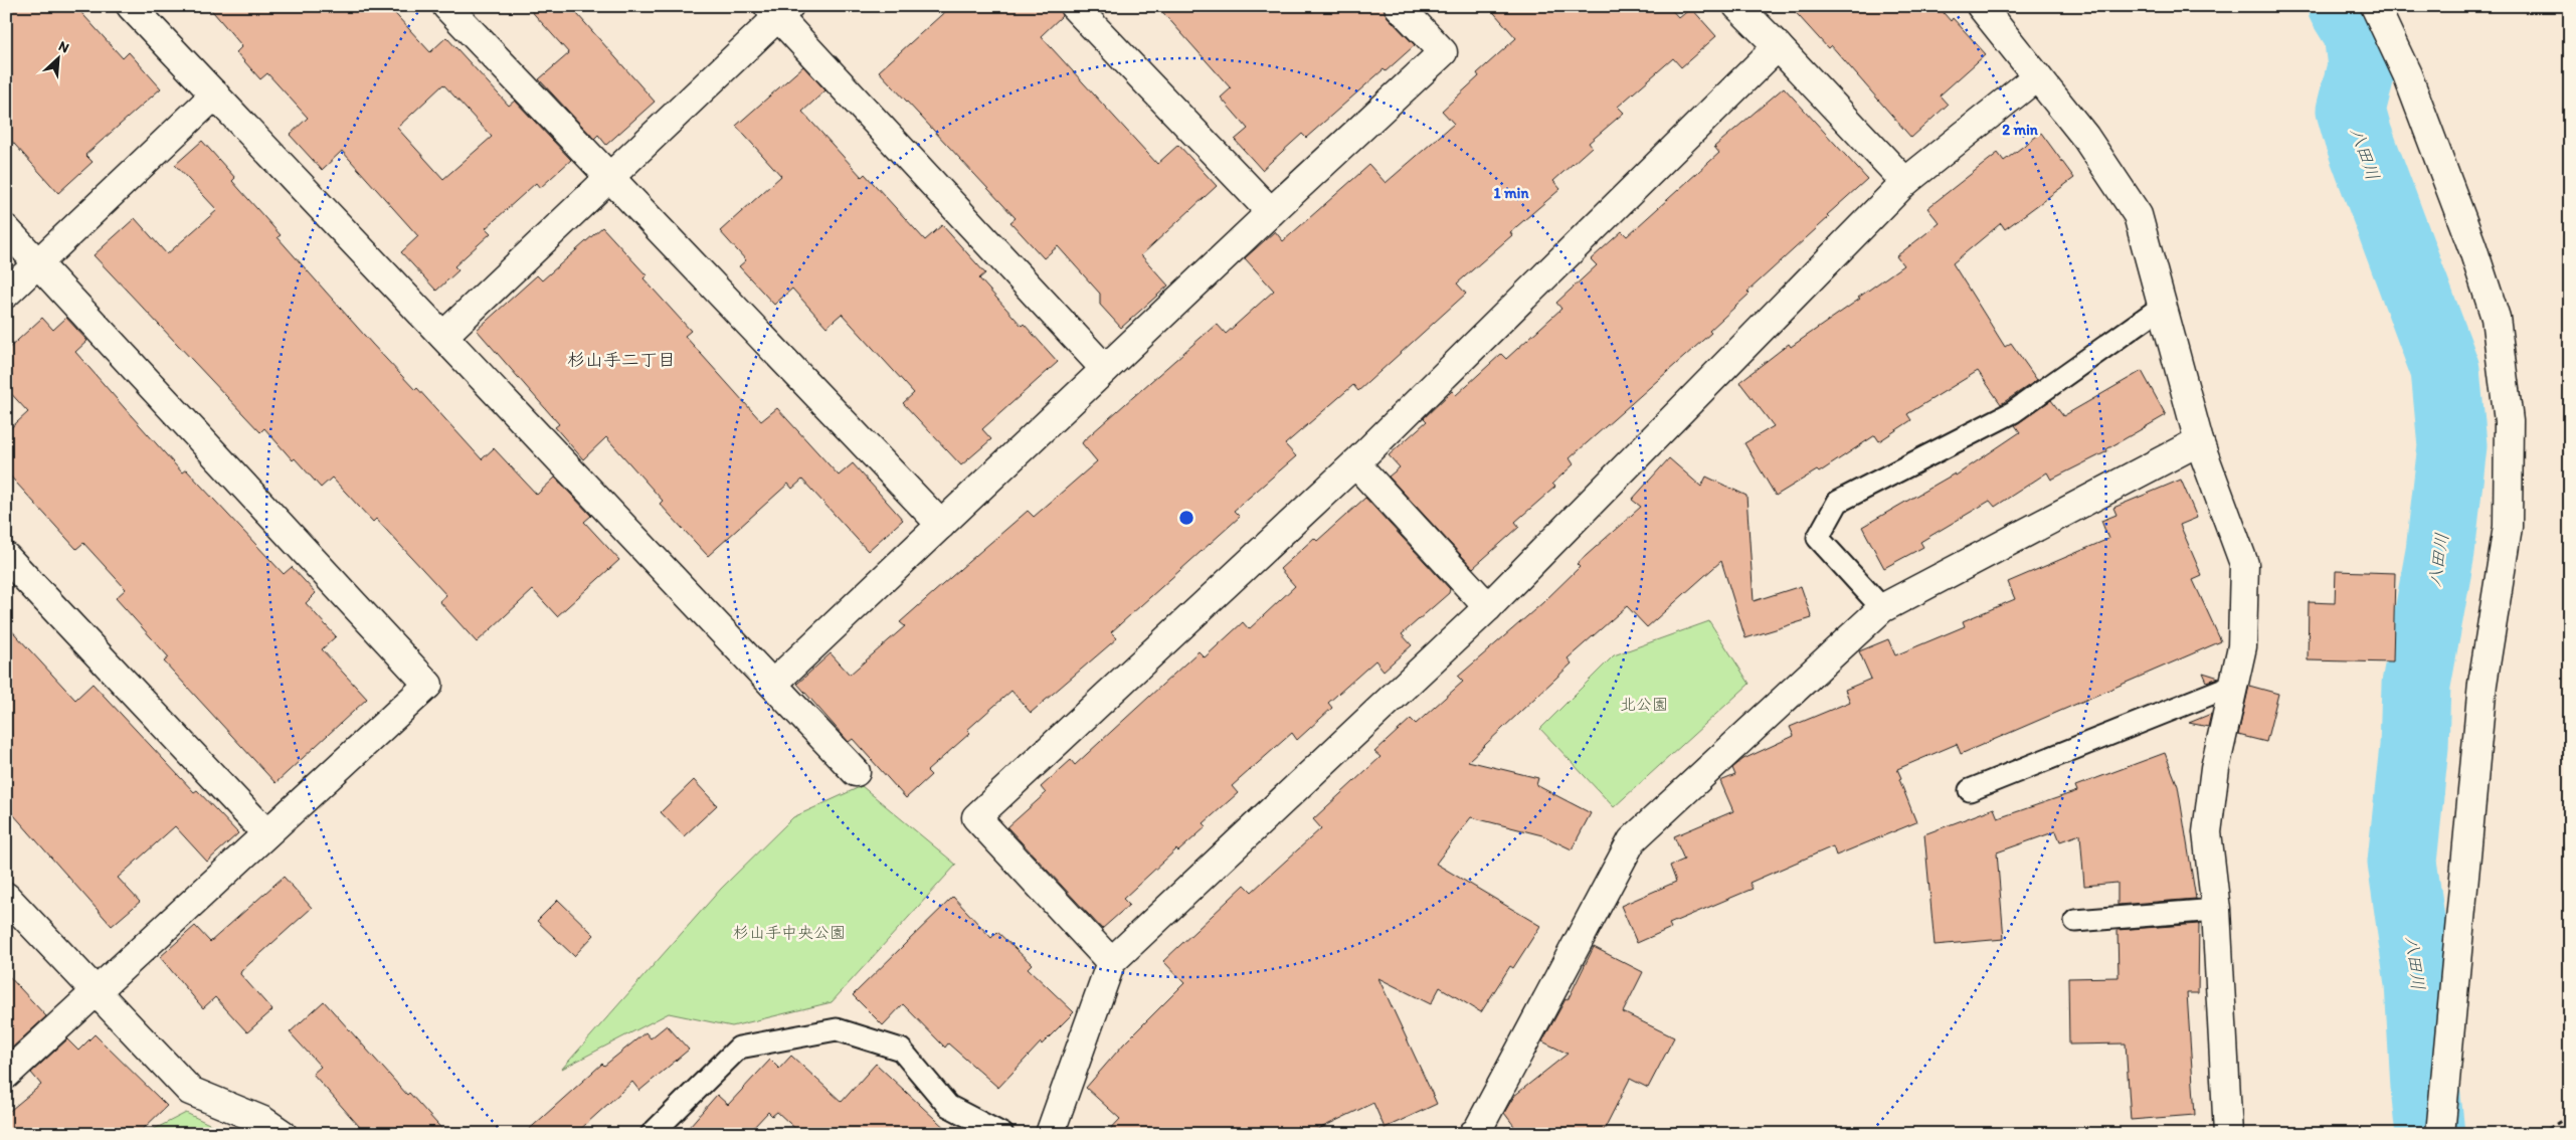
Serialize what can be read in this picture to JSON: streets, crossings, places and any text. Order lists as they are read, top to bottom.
{
  "districts": ["杉山手二丁目"],
  "water": ["八田川"],
  "parks": ["北公園", "杉山手中央公園"],
  "north": "top right",
  "rings": ["2 min", "1 min"]
}
